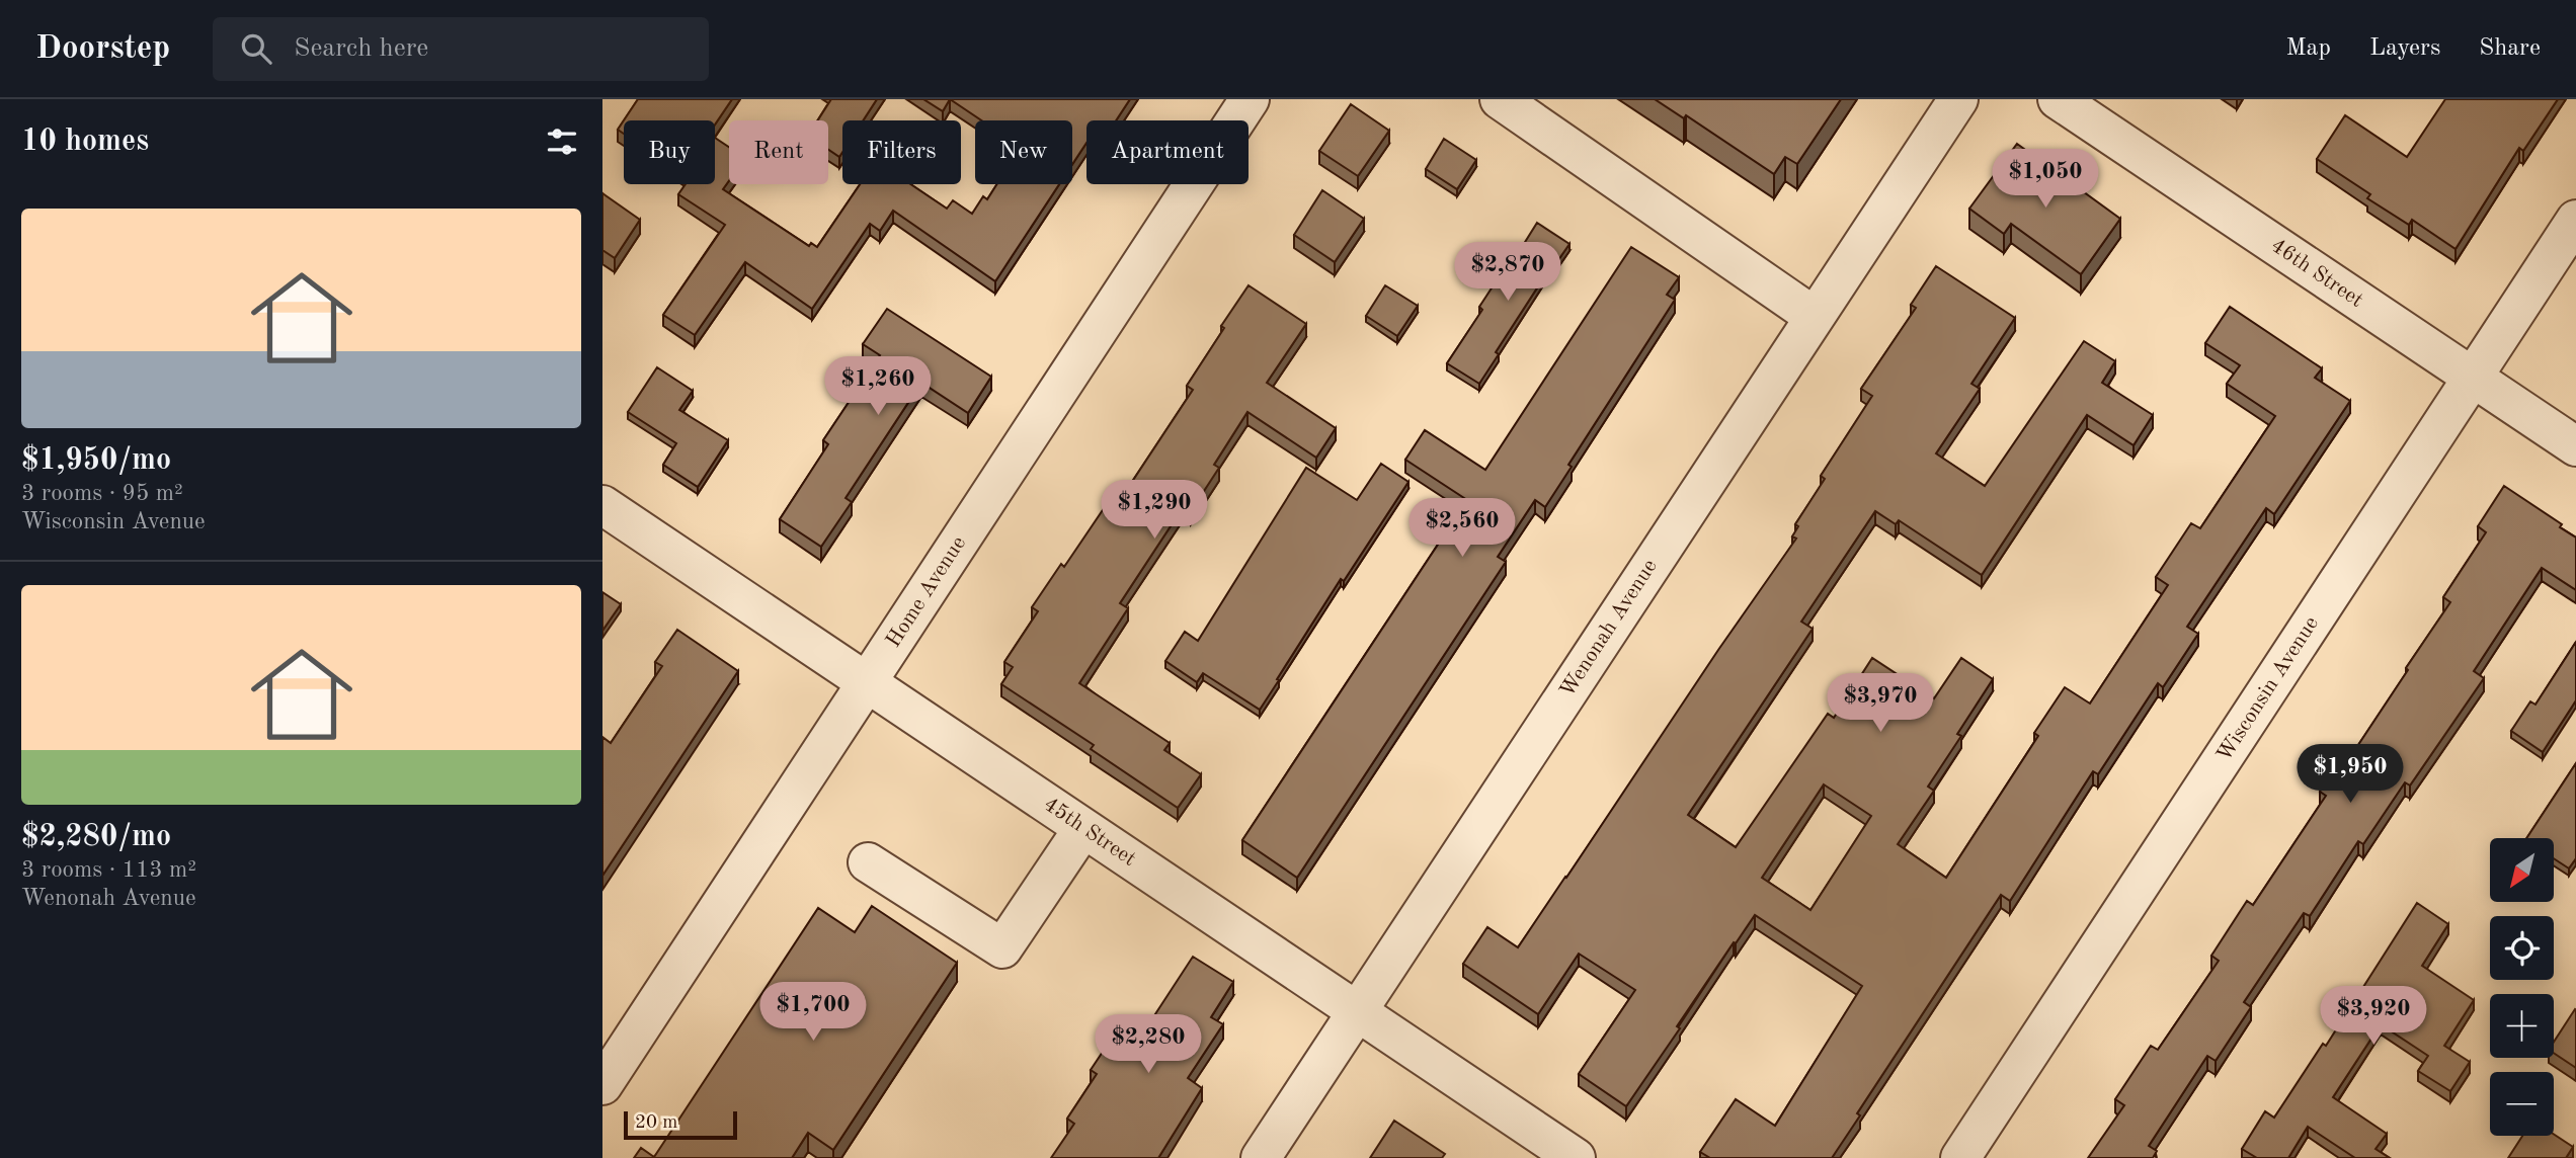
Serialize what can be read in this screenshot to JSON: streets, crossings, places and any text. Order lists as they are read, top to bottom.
{
  "streets": {
    "street": [
      "46th Street",
      "Home Avenue",
      "Wenonah Avenue",
      "Wisconsin Avenue",
      "45th Street"
    ]
  },
  "crossings": [
    ["46th Street", "Wisconsin Avenue"],
    ["Home Avenue", "45th Street"],
    ["Wenonah Avenue", "45th Street"]
  ],
  "scale_bar": "20 m",
  "north": "bottom left",
  "page": {
    "header": "Doorstep",
    "search": "Search here",
    "nav": ["Map", "Layers", "Share"],
    "heading": "10 homes",
    "chip": [
      "Buy",
      "Rent",
      "Filters",
      "New",
      "Apartment"
    ],
    "price": [
      "$1,050",
      "$2,870",
      "$1,260",
      "$1,290",
      "$2,560",
      "$3,970",
      "$1,950",
      "$1,700",
      "$3,920",
      "$2,280"
    ],
    "list": [
      {
        "name": "$1,950/mo",
        "note": "3 rooms · 95 m² · Wisconsin Avenue"
      },
      {
        "name": "$2,280/mo",
        "note": "3 rooms · 113 m² · Wenonah Avenue"
      }
    ],
    "map_buttons": ["+", "−"],
    "scale": "20 m"
  }
}
